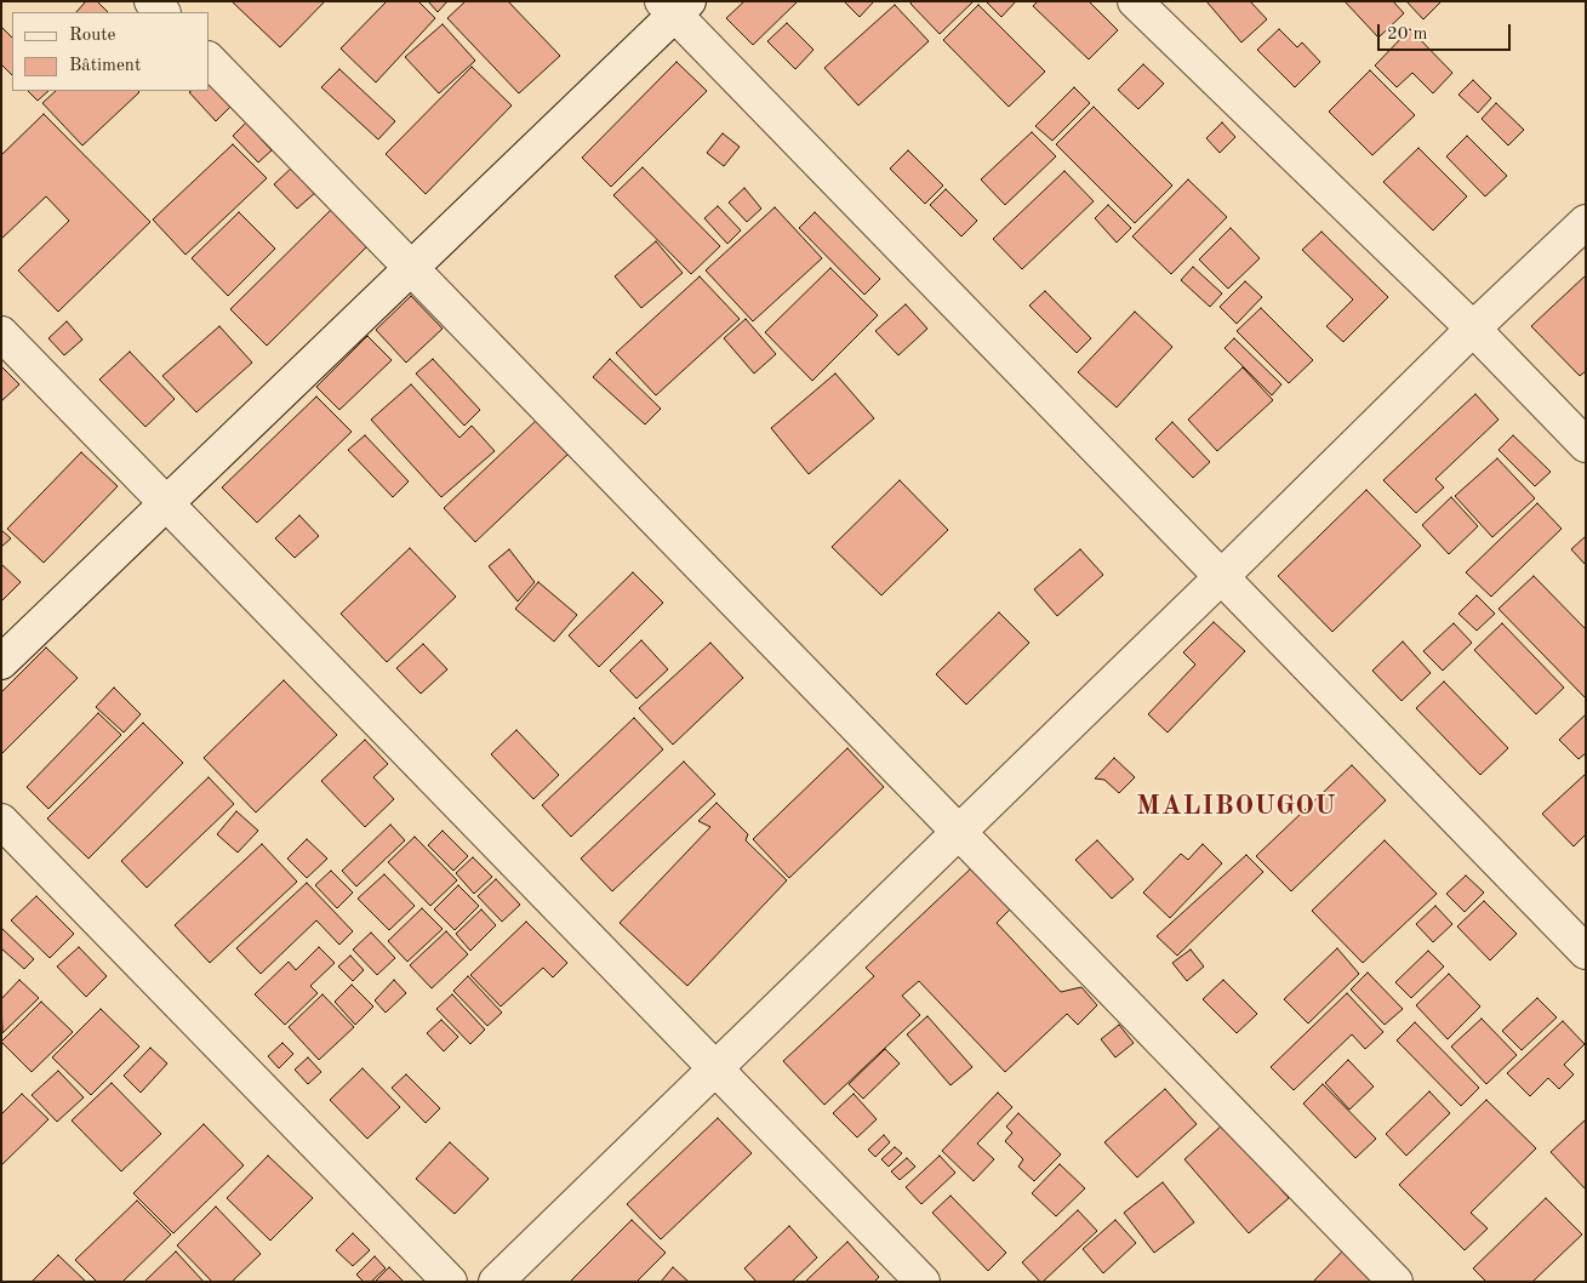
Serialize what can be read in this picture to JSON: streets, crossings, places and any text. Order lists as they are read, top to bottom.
{
  "districts": ["MALIBOUGOU"],
  "legend": ["Route", "Bâtiment"],
  "scale_bar": "20 m"
}
